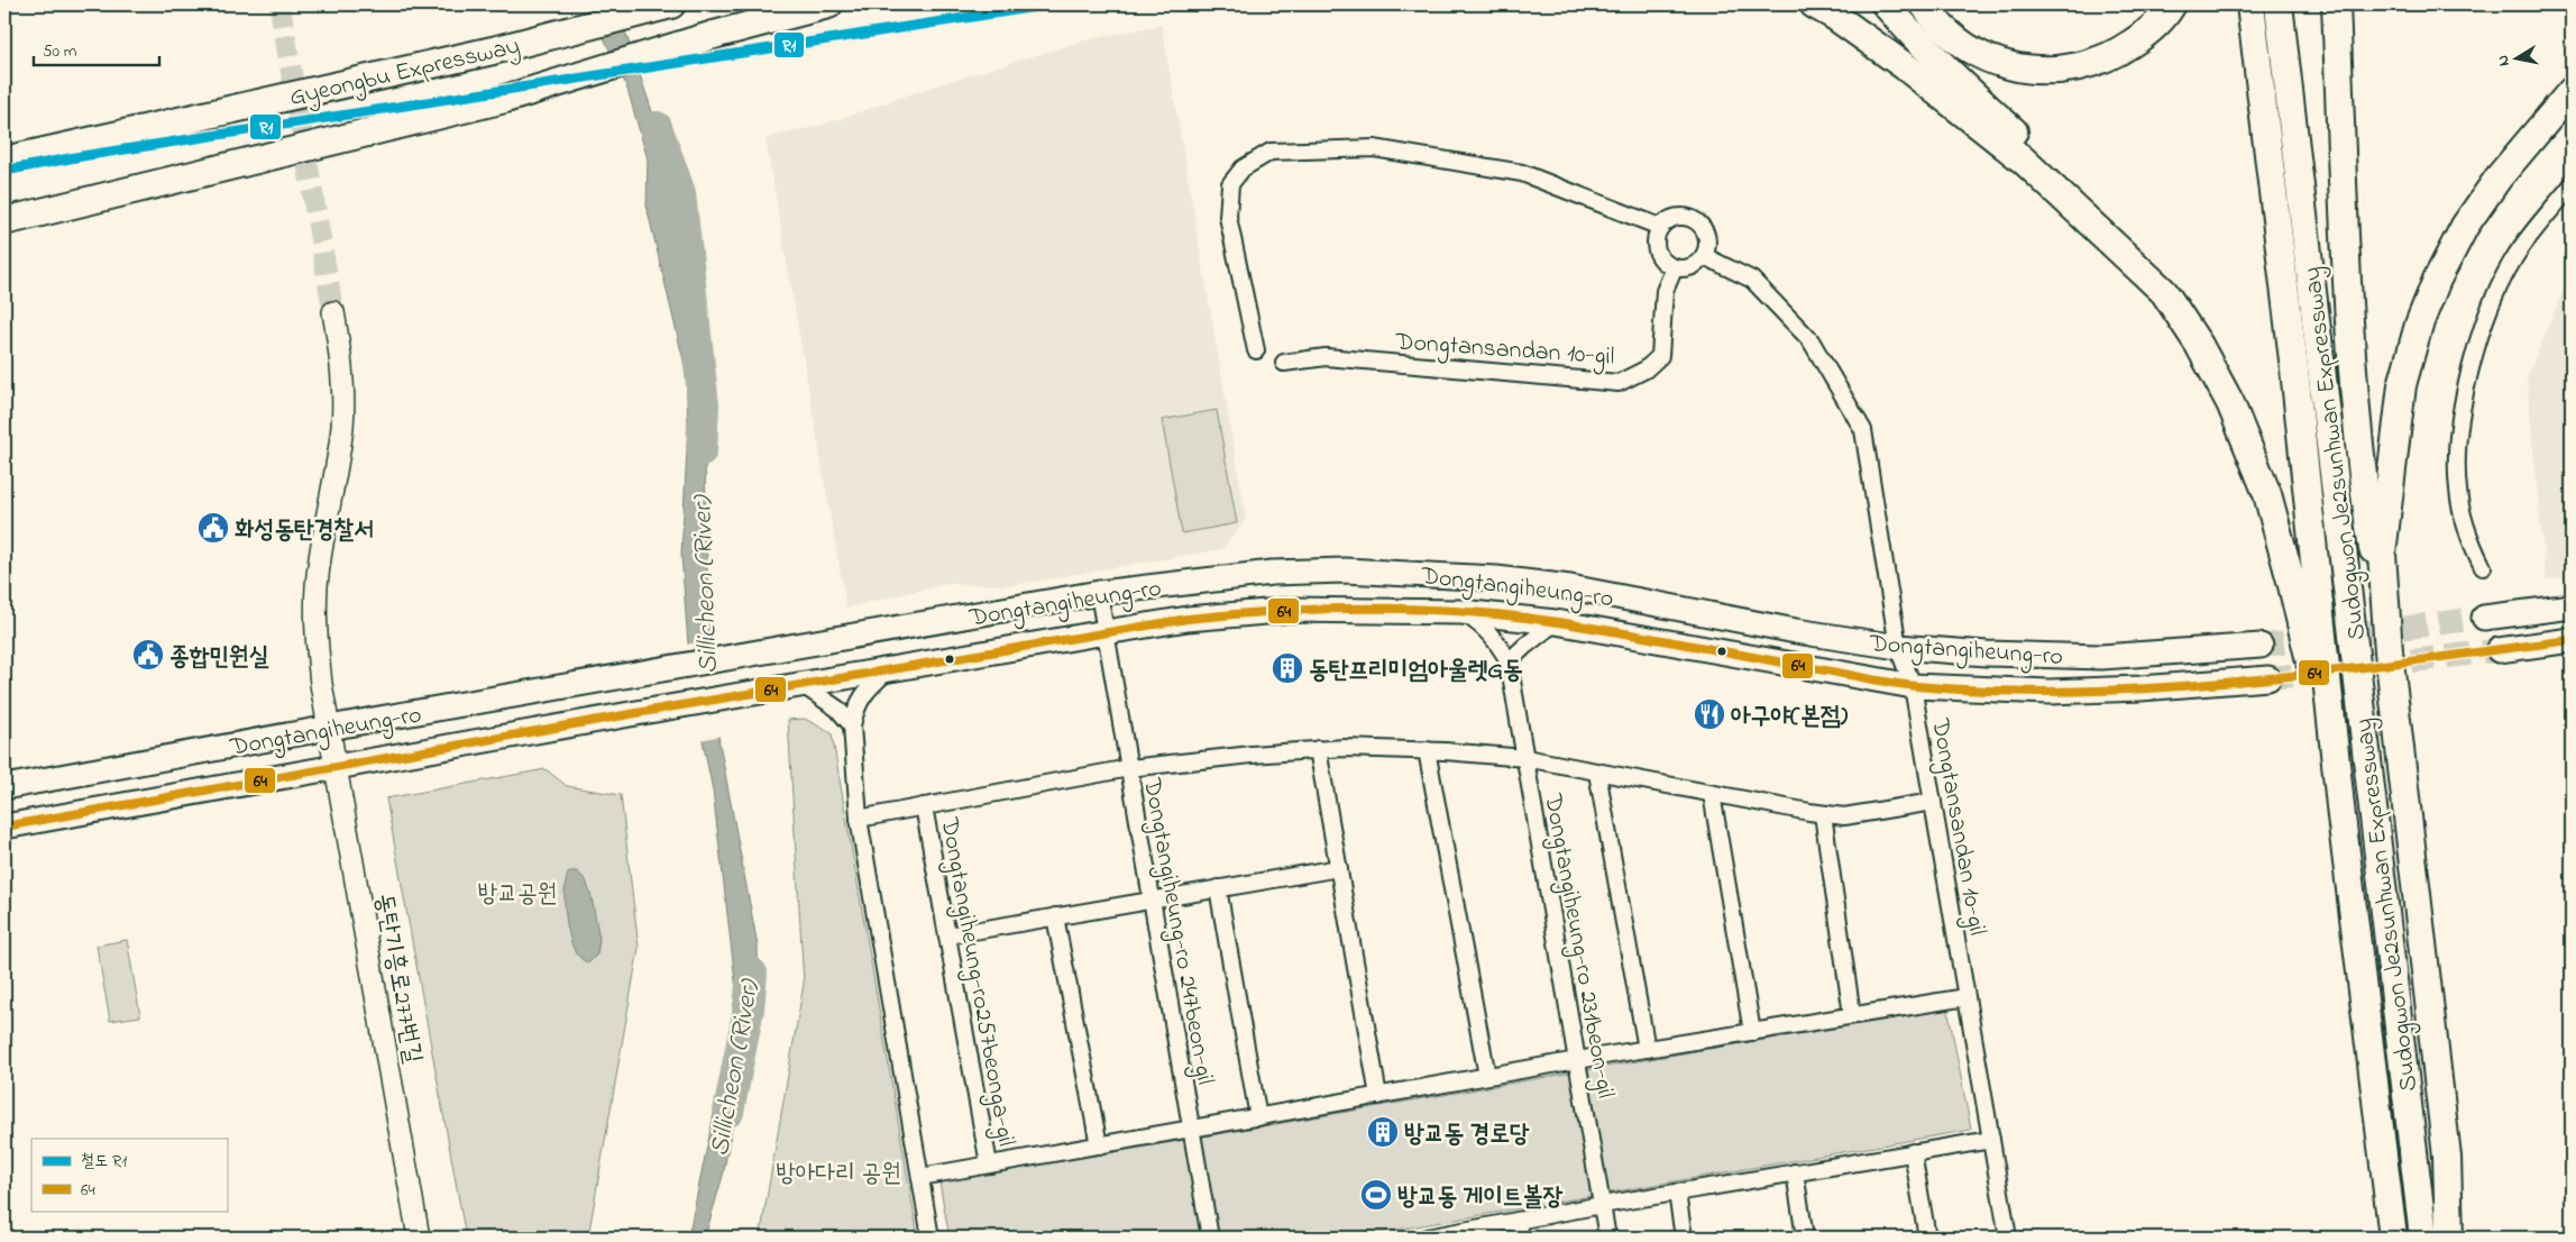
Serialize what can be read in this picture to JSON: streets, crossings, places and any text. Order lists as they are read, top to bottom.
{
  "streets": {
    "highway": ["Gyeongbu Expressway", "Sudogwon Je2sunhwan Expressway"],
    "main road": ["Dongtangiheung-ro"],
    "street": [
      "Dongtansandan 10-gil",
      "Dongtangiheung-ro 247beon-gil",
      "Dongtangiheung-ro 231beon-gil",
      "동탄기흥로277번길",
      "Dongtangiheung-ro257beonga-gil"
    ]
  },
  "crossings": [
    ["Dongtansandan 10-gil", "Dongtangiheung-ro"],
    ["Dongtansandan 10-gil", "Dongtangiheung-ro257beonga-gil"],
    ["Dongtangiheung-ro", "Dongtangiheung-ro 247beon-gil"],
    ["Dongtangiheung-ro", "동탄기흥로277번길"],
    ["Dongtangiheung-ro 247beon-gil", "Dongtangiheung-ro257beonga-gil"],
    ["Dongtangiheung-ro 231beon-gil", "Dongtangiheung-ro257beonga-gil"]
  ],
  "water": ["Sillicheon (River)"],
  "parks": ["방교공원", "방아다리 공원"],
  "places": {
    "public building": ["화성동탄경찰서", "종합민원실"],
    "building": ["동탄프리미엄아울렛G동", "방교동 경로당"],
    "restaurant": ["아구야(본점)"],
    "sports": ["방교동 게이트볼장"]
  },
  "lines": ["rail line R1", "transit line 64"],
  "legend": ["철도 R1", "64"],
  "scale_bar": "50 m",
  "north": "left"
}
